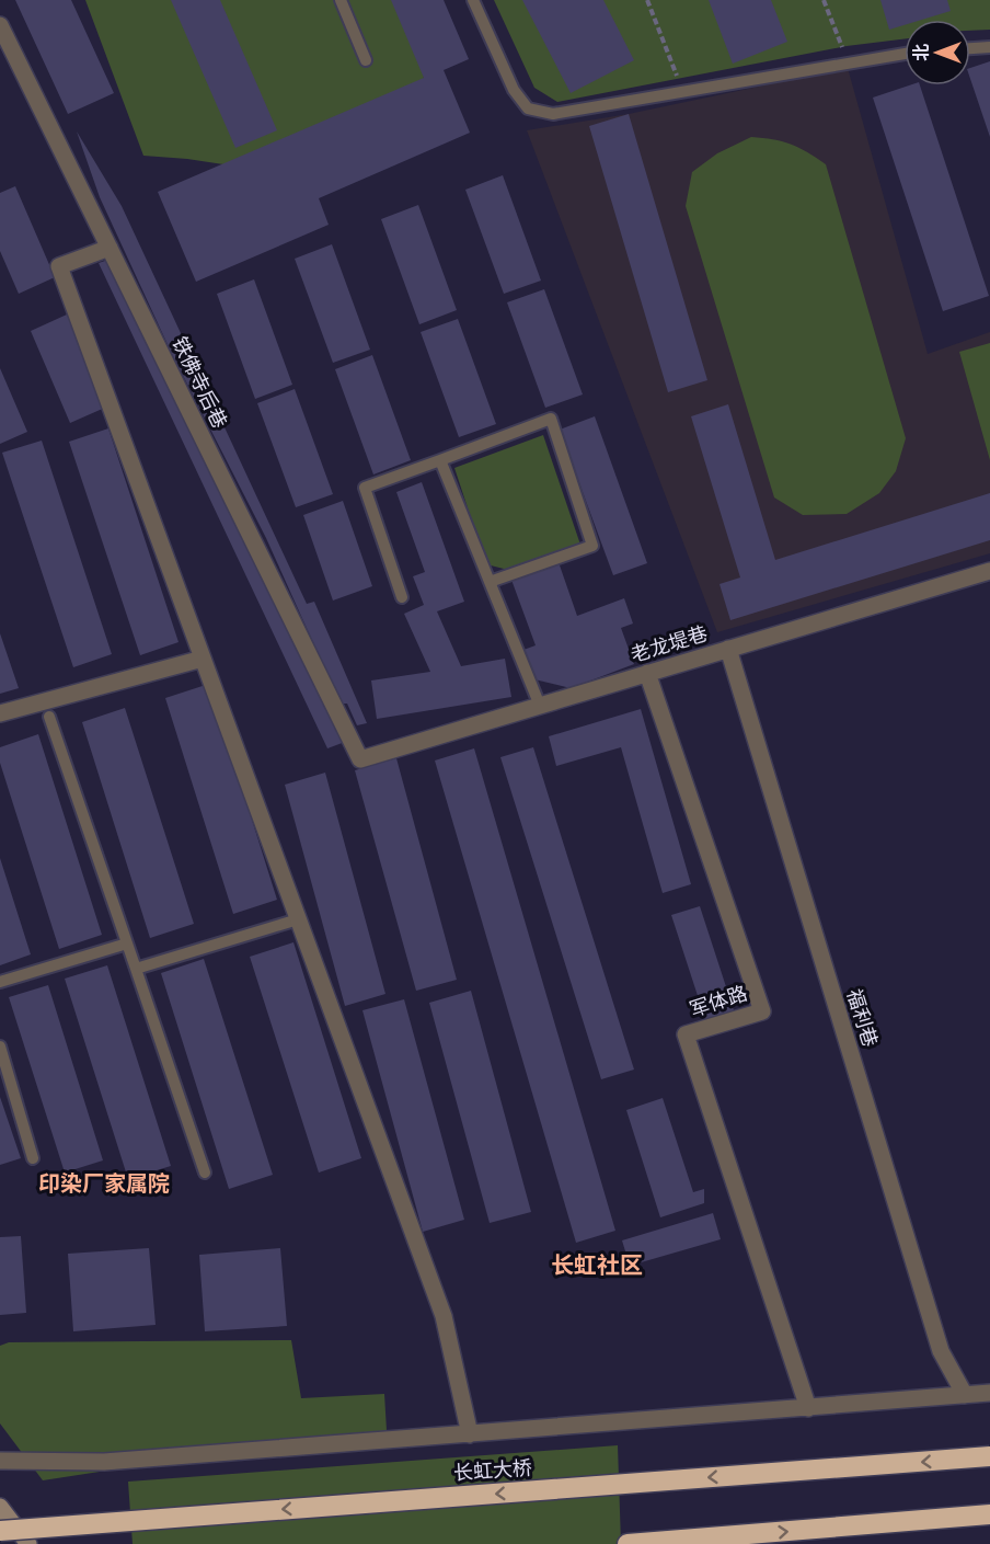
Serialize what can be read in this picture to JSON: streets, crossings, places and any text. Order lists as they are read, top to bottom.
{
  "streets": {
    "highway": ["长虹大桥"],
    "street": [
      "铁佛寺后巷",
      "老龙堤巷",
      "军体路",
      "福利巷"
    ]
  },
  "crossings": [
    ["铁佛寺后巷", "老龙堤巷"],
    ["老龙堤巷", "军体路"],
    ["老龙堤巷", "福利巷"]
  ],
  "districts": ["印染厂家属院", "长虹社区"],
  "north": "left"
}
